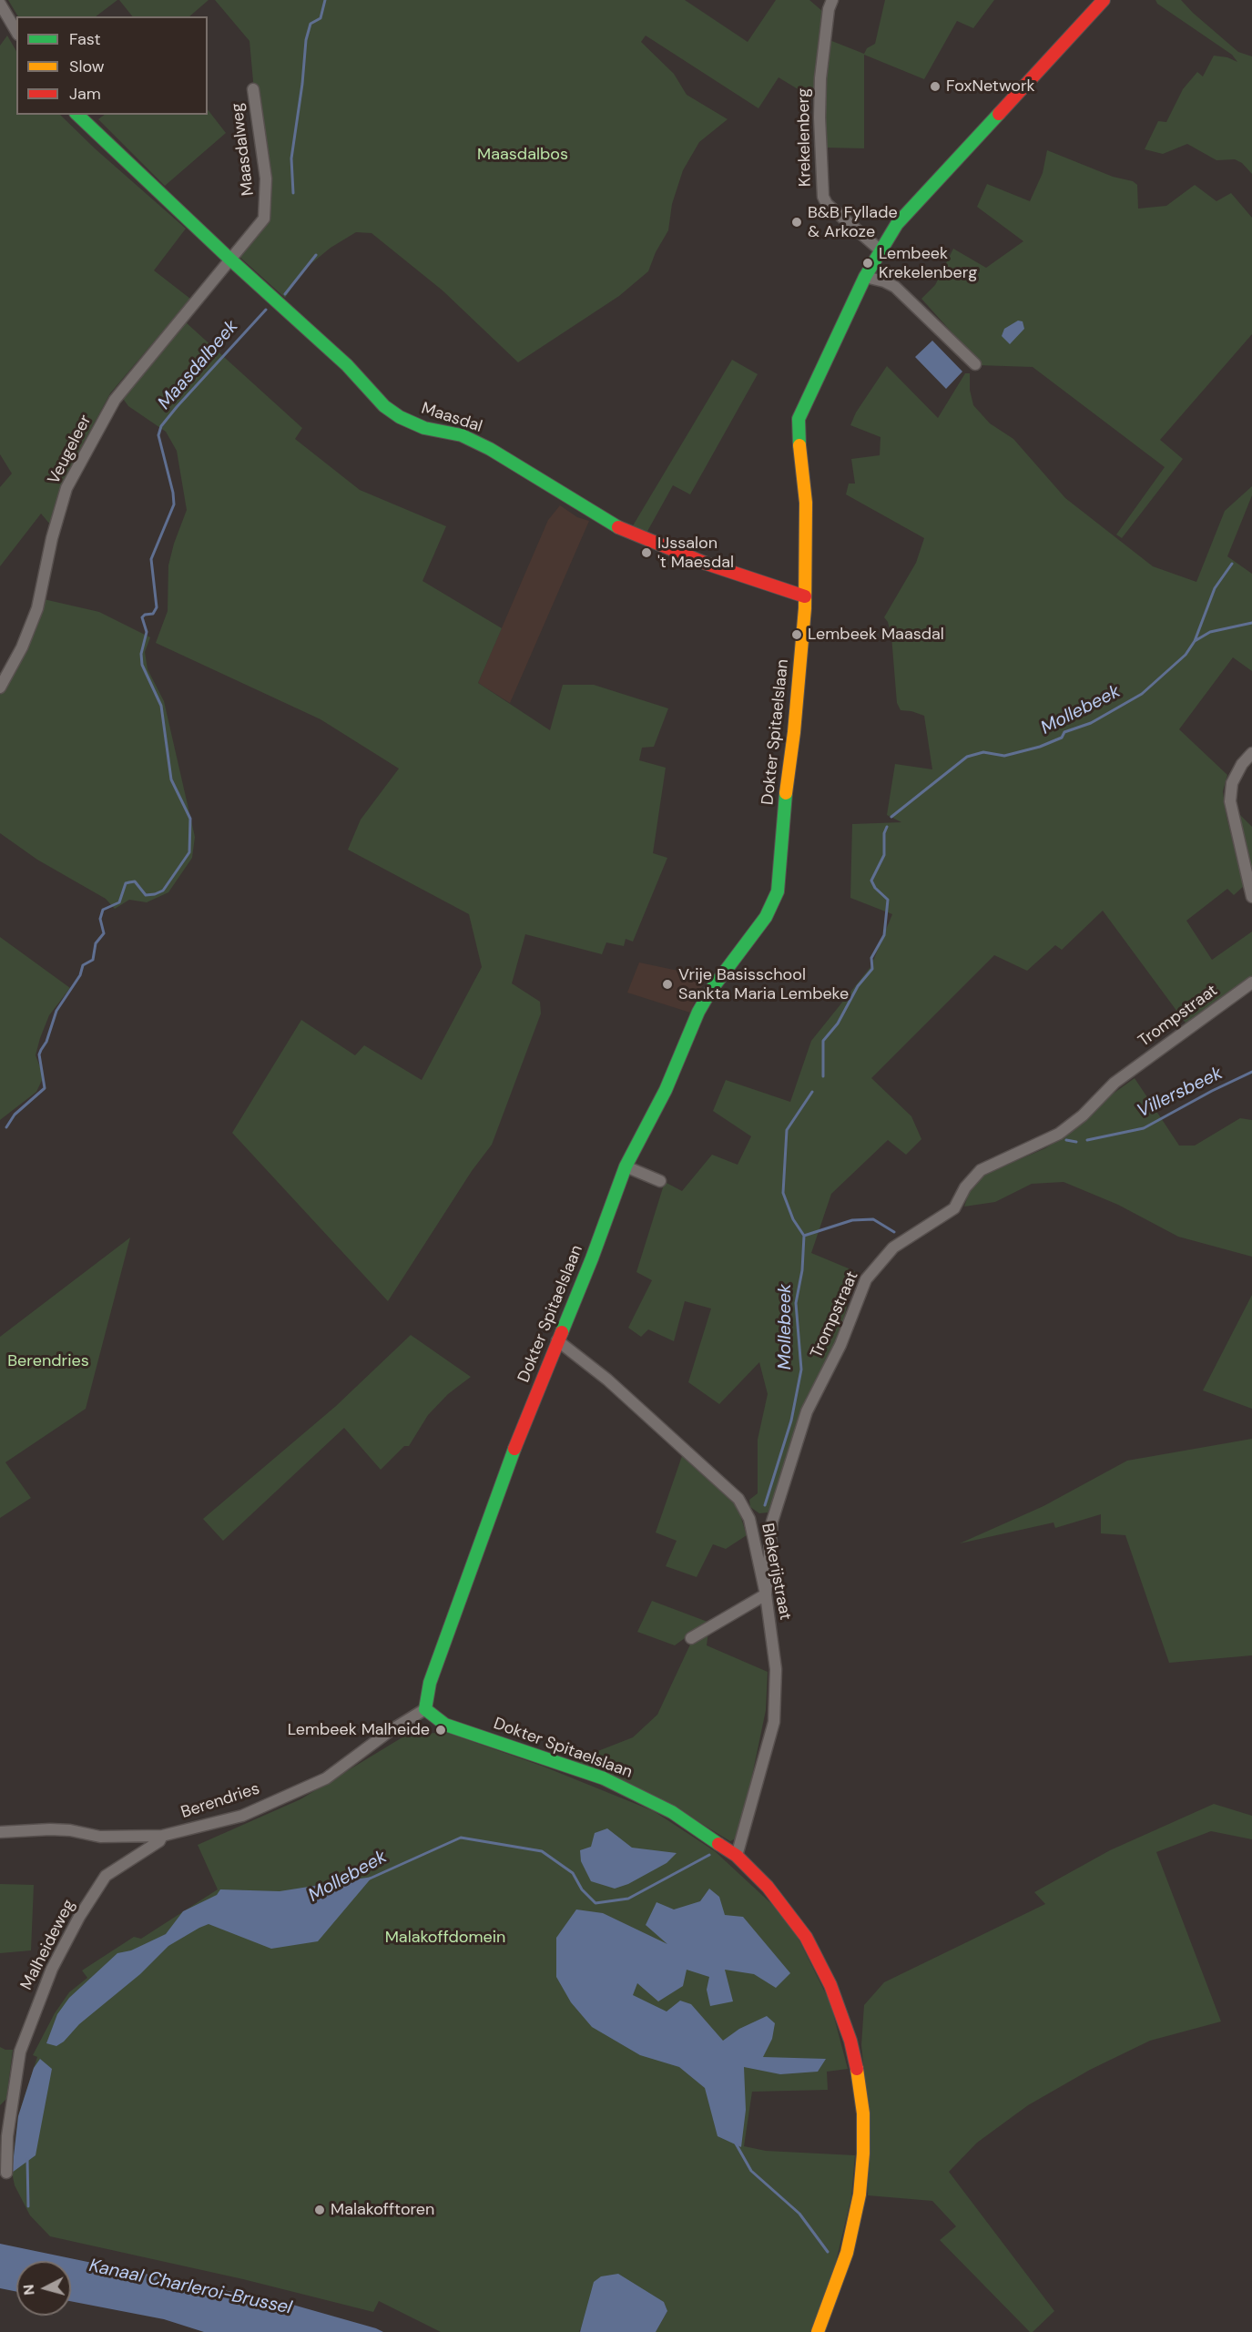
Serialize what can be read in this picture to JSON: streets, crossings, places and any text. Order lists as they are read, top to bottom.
{
  "streets": {
    "street": [
      "Krekelenberg",
      "Maasdalweg",
      "Maasdal",
      "Veugeleer",
      "Dokter Spitaelslaan",
      "Trompstraat",
      "Blekerijstraat",
      "Berendries",
      "Malheideweg"
    ]
  },
  "crossings": [
    ["Krekelenberg", "Dokter Spitaelslaan"],
    ["Maasdalweg", "Maasdal"],
    ["Maasdalweg", "Veugeleer"],
    ["Maasdal", "Veugeleer"],
    ["Maasdal", "Dokter Spitaelslaan"],
    ["Dokter Spitaelslaan", "Blekerijstraat"],
    ["Dokter Spitaelslaan", "Berendries"],
    ["Trompstraat", "Blekerijstraat"],
    ["Berendries", "Malheideweg"]
  ],
  "water": [
    "Maasdalbeek",
    "Mollebeek",
    "Villersbeek",
    "Kanaal Charleroi-Brussel"
  ],
  "parks": ["Maasdalbos", "Berendries", "Malakoffdomein"],
  "places": [
    "FoxNetwork",
    "B&B Fyllade & Arkoze",
    "Lembeek Krekelenberg",
    "IJssalon 't Maesdal",
    "Lembeek Maasdal",
    "Vrije Basisschool Sankta Maria Lembeke",
    "Lembeek Malheide",
    "Malakofftoren"
  ],
  "legend": ["Fast", "Slow", "Jam"],
  "north": "left"
}
